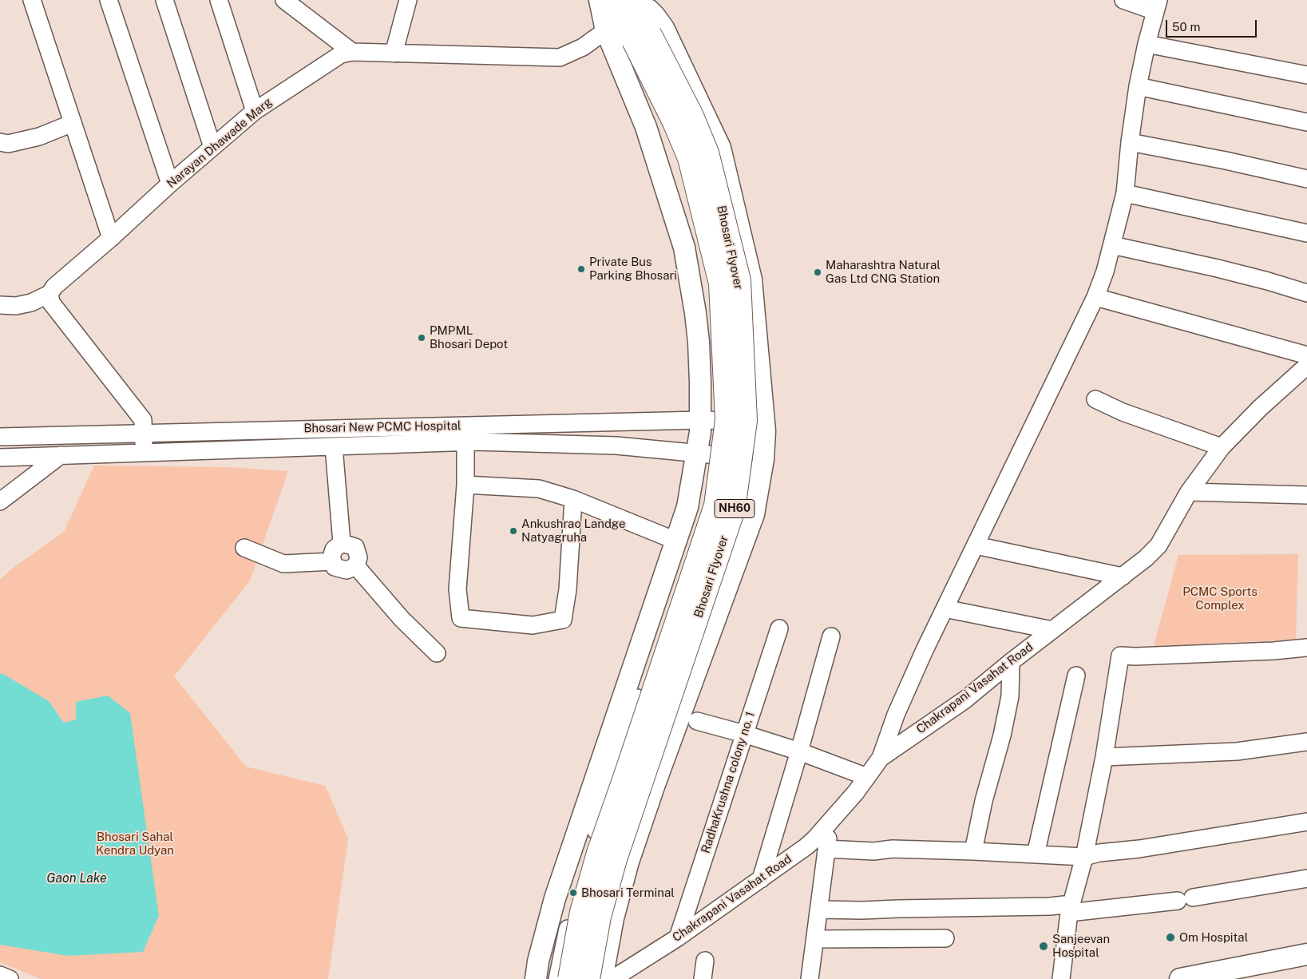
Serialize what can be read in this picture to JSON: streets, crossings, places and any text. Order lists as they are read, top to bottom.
{
  "streets": {
    "highway": ["Bhosari Flyover", "NH60"],
    "street": [
      "Narayan Dhawade Marg",
      "Bhosari New PCMC Hospital",
      "Chakrapani Vasahat Road",
      "RadhaKrushna colony no. 1"
    ]
  },
  "crossings": [
    ["Bhosari Flyover", "NH60"],
    ["Chakrapani Vasahat Road", "RadhaKrushna colony no. 1"]
  ],
  "water": ["Gaon Lake"],
  "parks": ["PCMC Sports Complex", "Bhosari Sahal Kendra Udyan"],
  "places": [
    "Private Bus Parking Bhosari",
    "Maharashtra Natural Gas Ltd CNG Station",
    "PMPML Bhosari Depot",
    "Ankushrao Landge Natyagruha",
    "Bhosari Terminal",
    "Om Hospital",
    "Sanjeevan Hospital"
  ],
  "scale_bar": "50 m"
}
